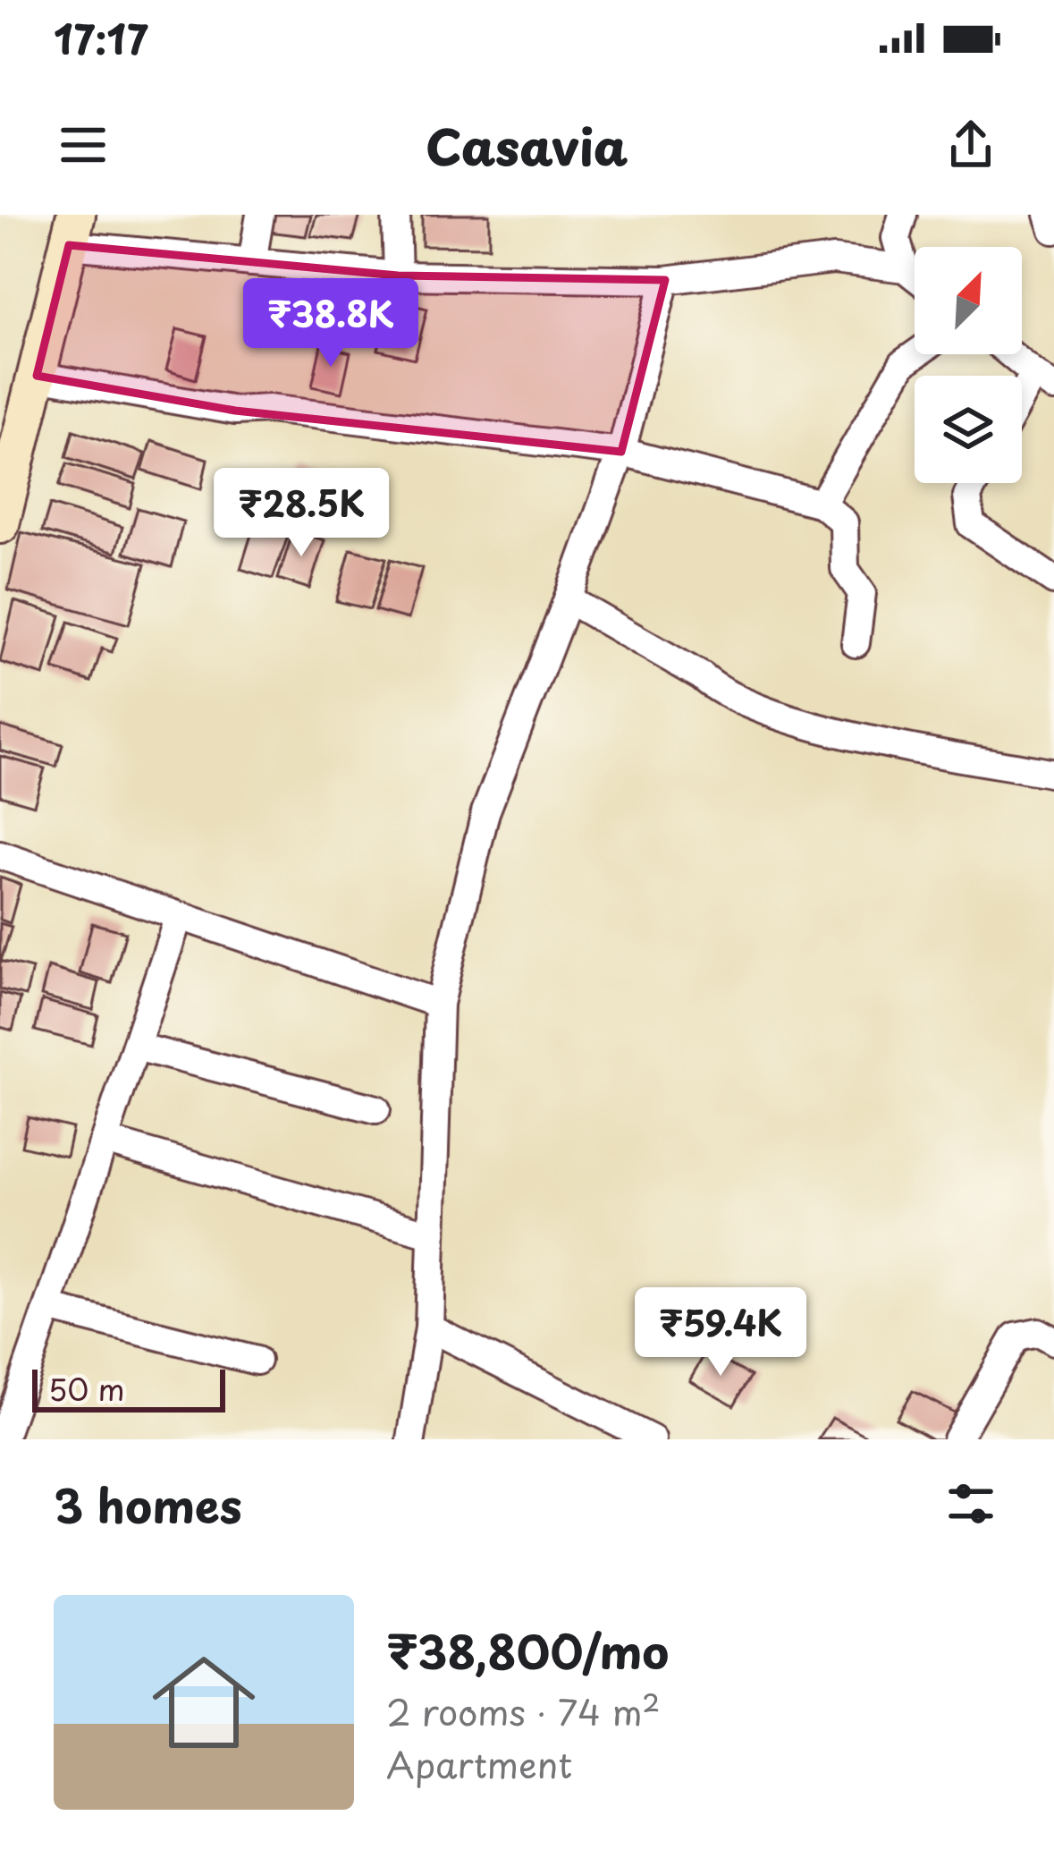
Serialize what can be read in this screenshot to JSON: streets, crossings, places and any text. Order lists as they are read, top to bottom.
{
  "scale_bar": "50 m",
  "north": "top right",
  "page": {
    "status": "17:17",
    "header": "Casavia",
    "price": ["₹38.8K", "₹28.5K", "₹59.4K"],
    "scale": "50 m",
    "heading": "3 homes",
    "list": [
      {
        "name": "₹38,800/mo",
        "note": "2 rooms · 74 m² · Apartment"
      }
    ]
  }
}
